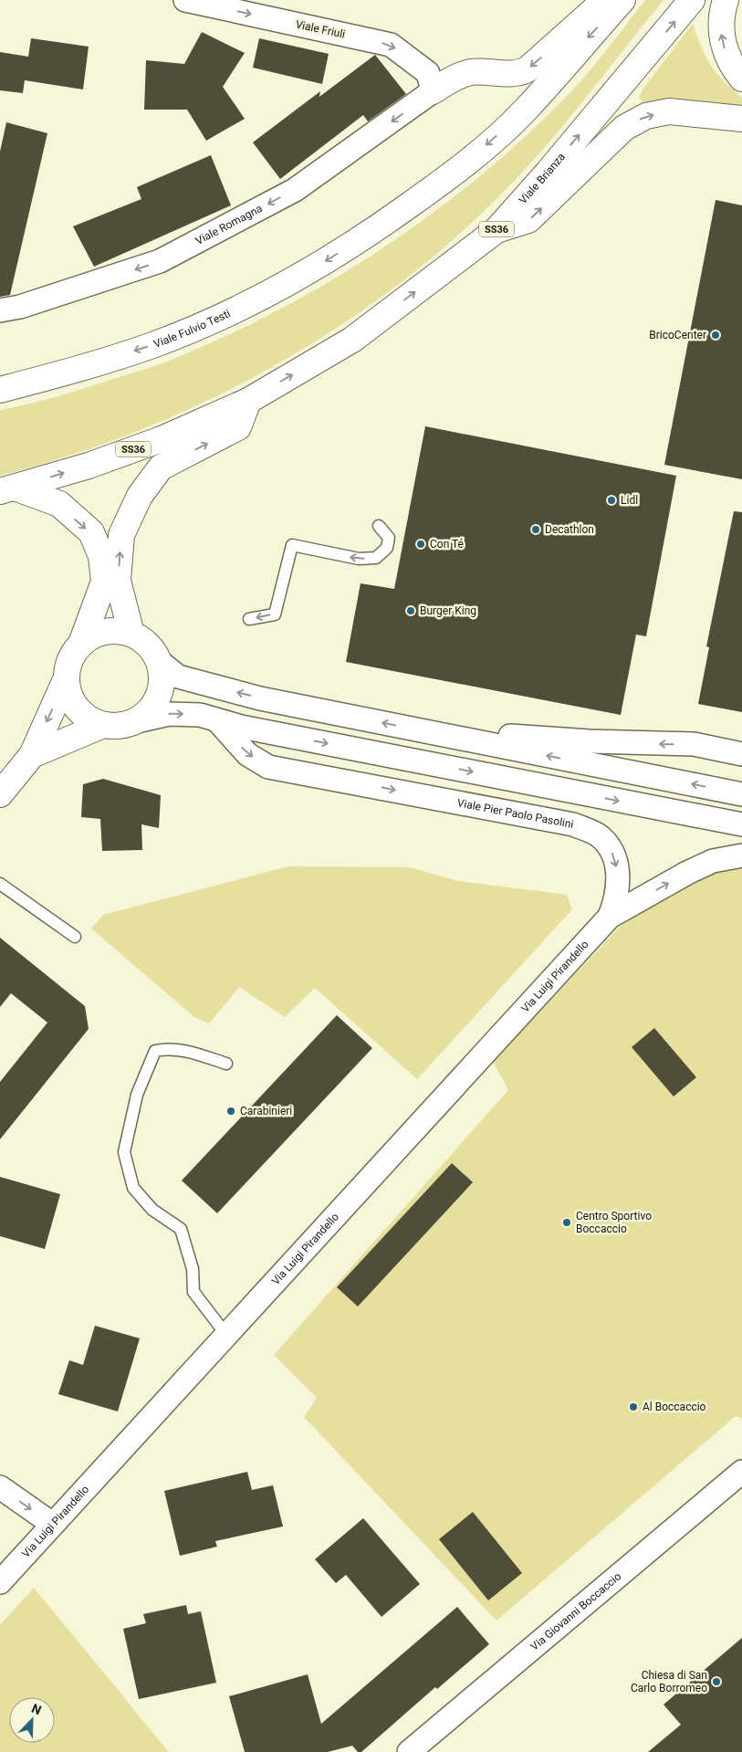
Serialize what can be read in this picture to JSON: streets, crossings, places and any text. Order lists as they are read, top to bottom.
{
  "streets": {
    "main road": ["Viale Brianza", "SS36", "Viale Fulvio Testi"],
    "street": [
      "Viale Friuli",
      "Viale Romagna",
      "Viale Pier Paolo Pasolini",
      "Via Luigi Pirandello",
      "Via Giovanni Boccaccio"
    ]
  },
  "crossings": [
    ["Viale Friuli", "Viale Romagna"],
    ["Viale Brianza", "SS36"],
    ["Viale Pier Paolo Pasolini", "Via Luigi Pirandello"]
  ],
  "one_way": ["Viale Friuli", "Viale Romagna"],
  "places": [
    "BricoCenter",
    "Lidl",
    "Decathlon",
    "Con Té",
    "Burger King",
    "Carabinieri",
    "Centro Sportivo Boccaccio",
    "Al Boccaccio",
    "Chiesa di San Carlo Borromeo"
  ],
  "north": "top right"
}
